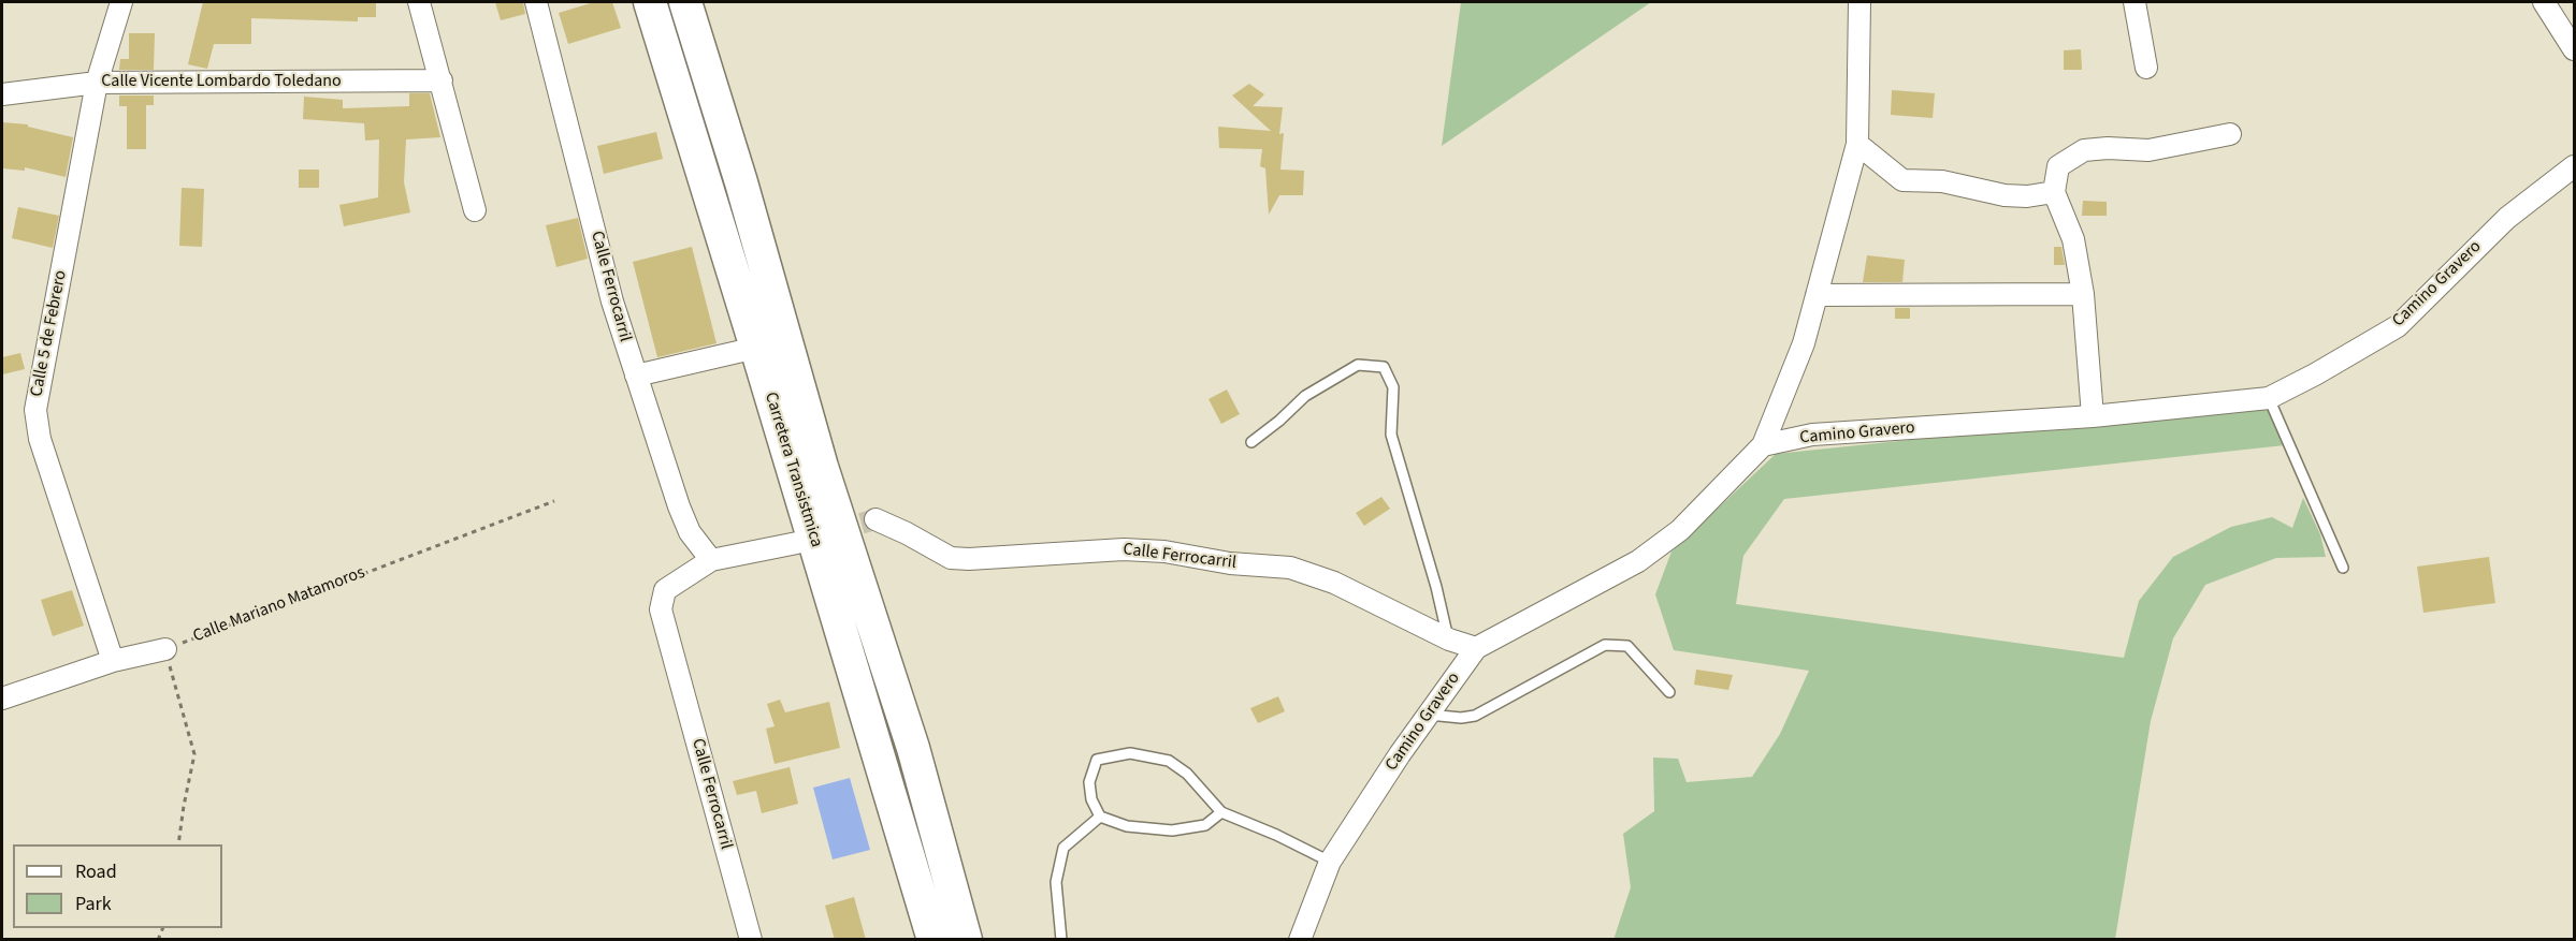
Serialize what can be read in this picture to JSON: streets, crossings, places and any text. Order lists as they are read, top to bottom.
{
  "streets": {
    "main road": ["Carretera Transistmica"],
    "street": [
      "Calle Vicente Lombardo Toledano",
      "Camino Gravero",
      "Calle Ferrocarril",
      "Calle 5 de Febrero"
    ],
    "path": ["Calle Mariano Matamoros"]
  },
  "crossings": [
    ["Calle Vicente Lombardo Toledano", "Calle 5 de Febrero"],
    ["Camino Gravero", "Calle Ferrocarril"]
  ],
  "legend": ["Road", "Park"]
}
